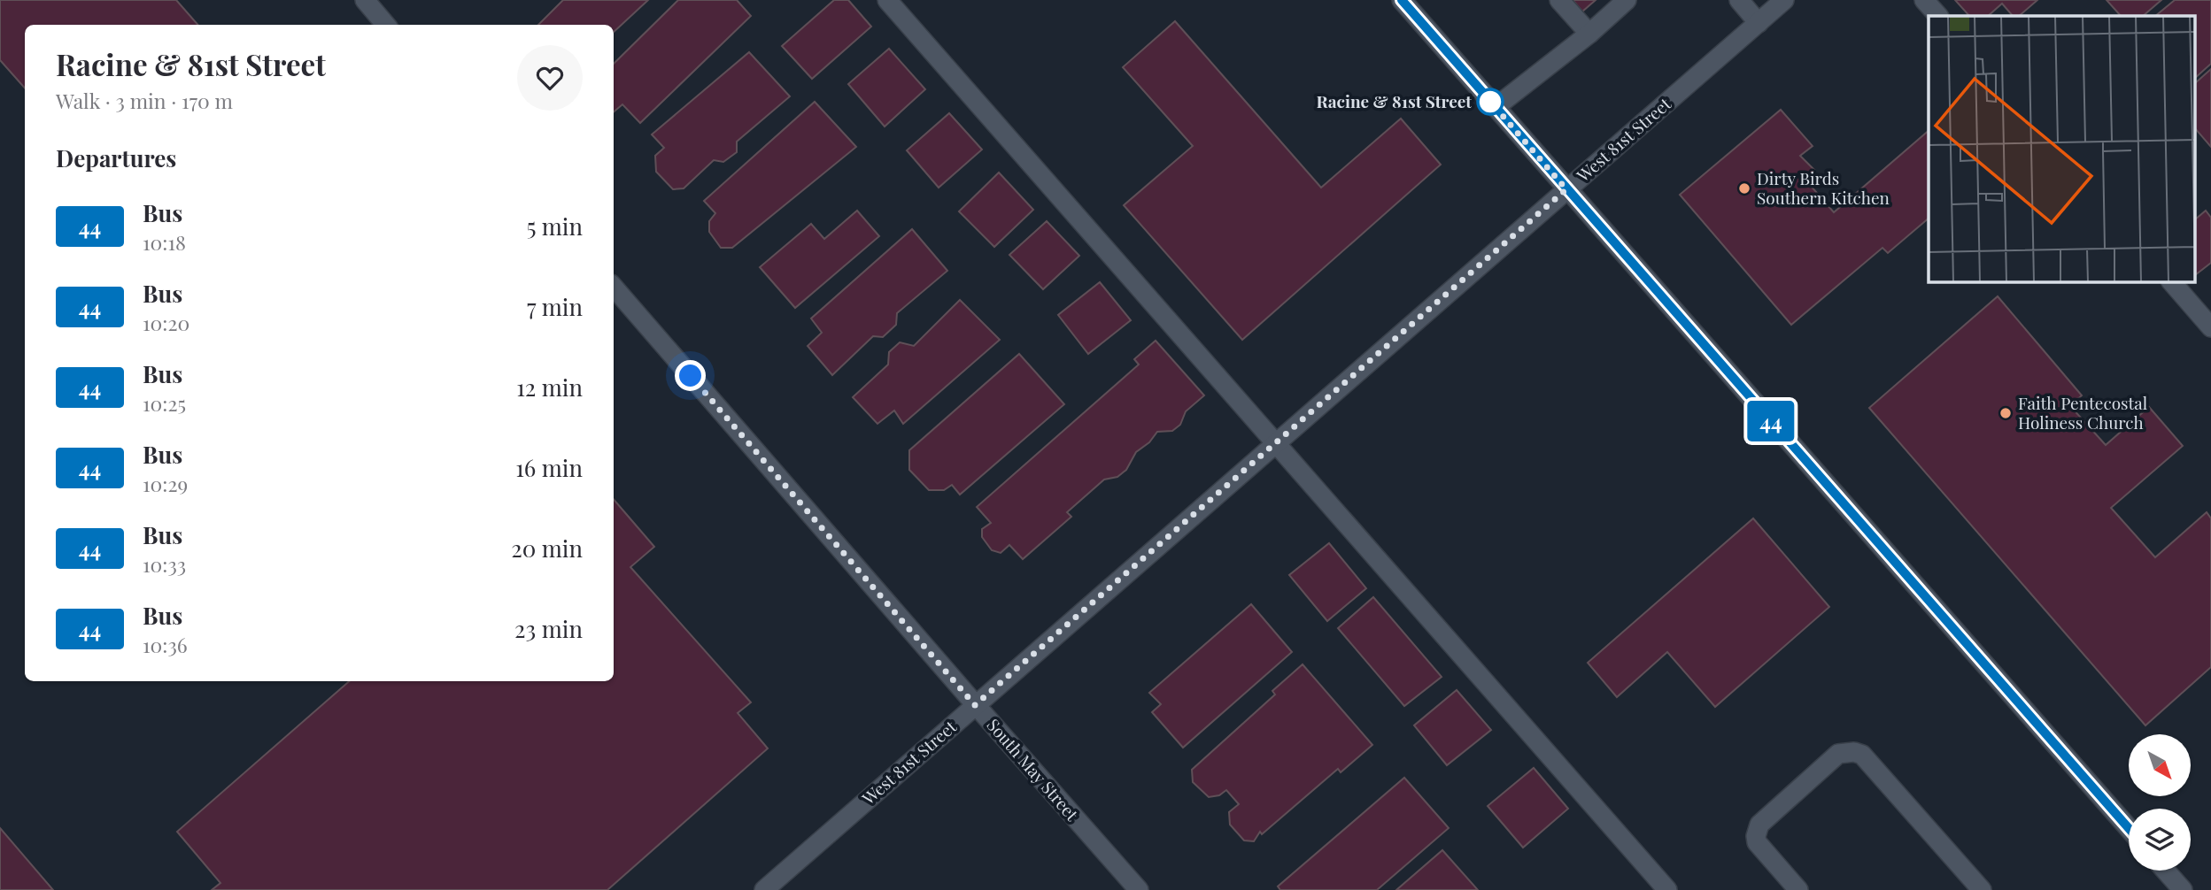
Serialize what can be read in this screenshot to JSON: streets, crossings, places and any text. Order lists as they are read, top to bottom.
{
  "streets": {
    "street": ["West 81st Street", "South May Street"]
  },
  "crossings": [
    ["West 81st Street", "South May Street"]
  ],
  "places": ["Racine & 81st Street", "Dirty Birds Southern Kitchen", "Faith Pentecostal Holiness Church"],
  "lines": ["bus line 44"],
  "north": "bottom right",
  "page": {
    "on_map": "44",
    "heading": [
      ["Racine & 81st Street", "Walk · 3 min · 170 m"],
      "Departures"
    ],
    "list": [
      {
        "mark": "44",
        "name": "Bus",
        "note": "10:18",
        "value": "5 min"
      },
      {
        "mark": "44",
        "name": "Bus",
        "note": "10:20",
        "value": "7 min"
      },
      {
        "mark": "44",
        "name": "Bus",
        "note": "10:25",
        "value": "12 min"
      },
      {
        "mark": "44",
        "name": "Bus",
        "note": "10:29",
        "value": "16 min"
      },
      {
        "mark": "44",
        "name": "Bus",
        "note": "10:33",
        "value": "20 min"
      },
      {
        "mark": "44",
        "name": "Bus",
        "note": "10:36",
        "value": "23 min"
      }
    ]
  }
}
